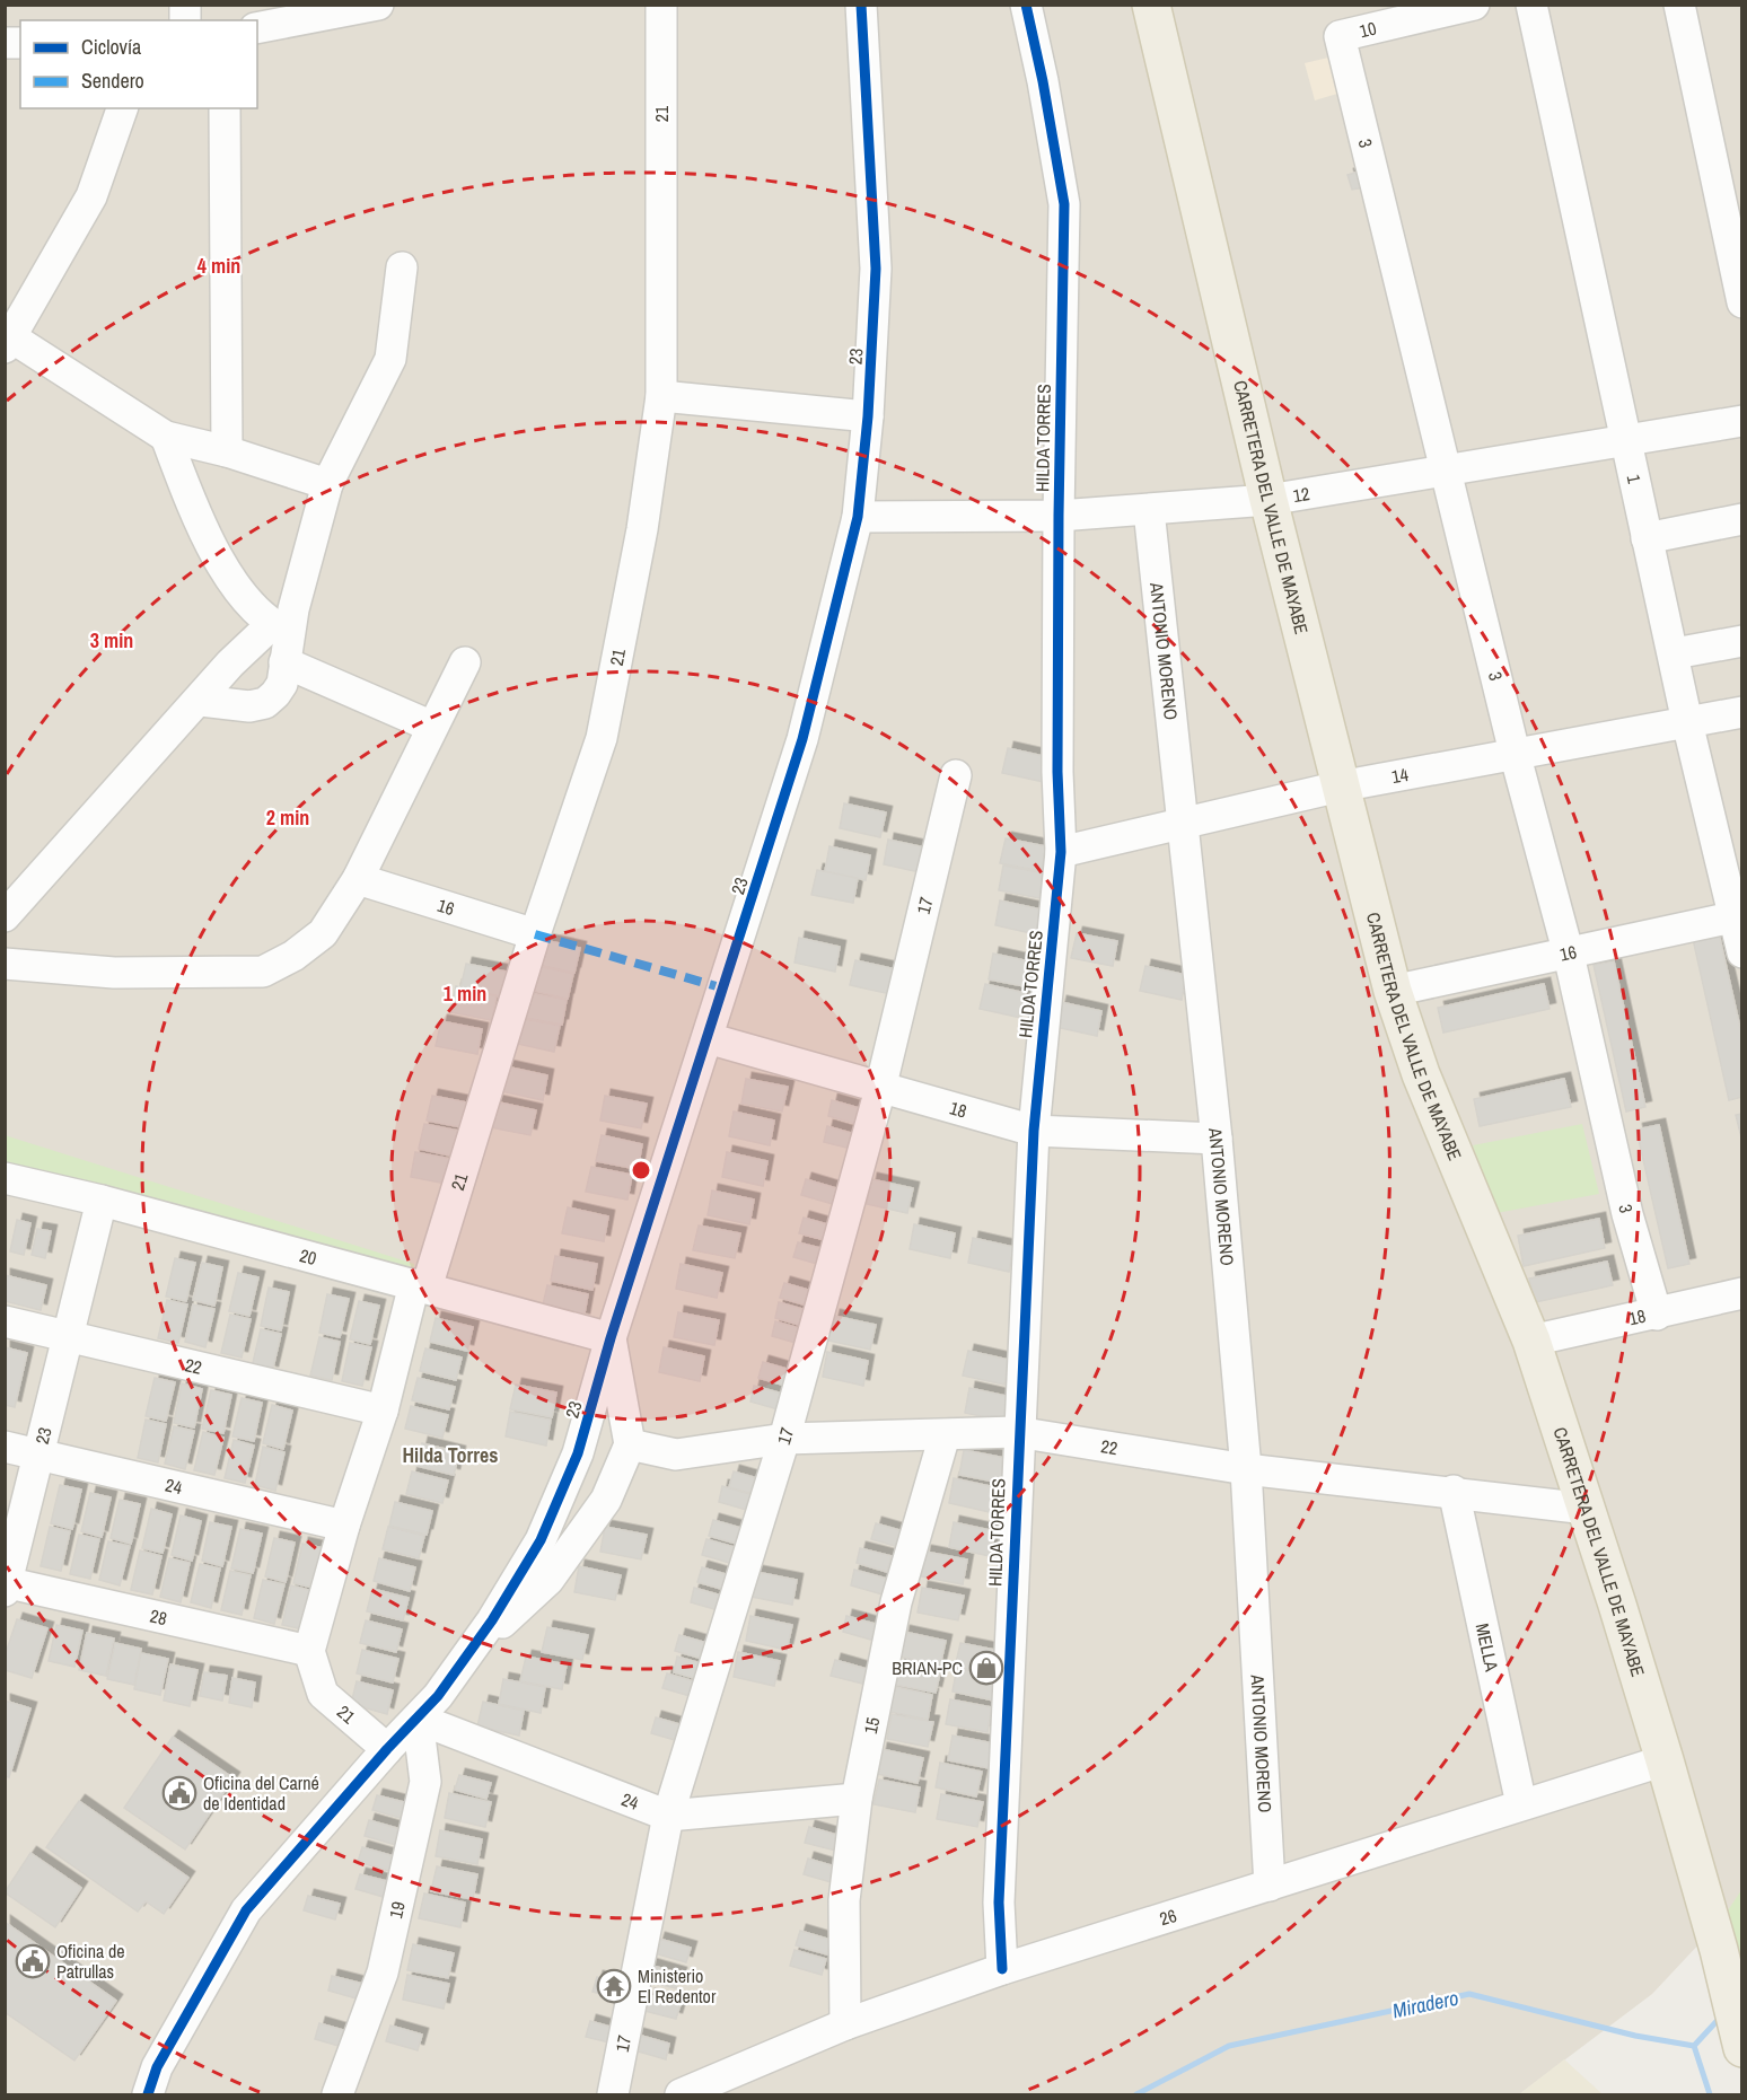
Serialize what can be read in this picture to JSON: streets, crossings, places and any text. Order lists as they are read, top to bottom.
{
  "streets": {
    "main road": ["CARRETERA DEL VALLE DE MAYABE"],
    "street": [
      "10",
      "21",
      "3",
      "23",
      "HILDA TORRES",
      "1",
      "12",
      "ANTONIO MORENO",
      "14",
      "17",
      "16",
      "18",
      "20",
      "22",
      "24",
      "28",
      "MELLA",
      "15",
      "19",
      "26"
    ]
  },
  "crossings": [
    ["10", "3"],
    ["21", "23"],
    ["21", "16"],
    ["21", "20"],
    ["21", "22"],
    ["21", "24"],
    ["21", "28"],
    ["3", "12"],
    ["3", "14"],
    ["3", "16"],
    ["3", "18"],
    ["23", "12"],
    ["23", "18"],
    ["23", "20"],
    ["23", "22"],
    ["23", "24"],
    ["23", "28"],
    ["23", "19"],
    ["HILDA TORRES", "12"],
    ["HILDA TORRES", "14"],
    ["HILDA TORRES", "18"],
    ["HILDA TORRES", "22"],
    ["HILDA TORRES", "26"],
    ["1", "12"],
    ["1", "14"],
    ["1", "16"],
    ["12", "CARRETERA DEL VALLE DE MAYABE"],
    ["12", "ANTONIO MORENO"],
    ["CARRETERA DEL VALLE DE MAYABE", "14"],
    ["CARRETERA DEL VALLE DE MAYABE", "16"],
    ["CARRETERA DEL VALLE DE MAYABE", "18"],
    ["CARRETERA DEL VALLE DE MAYABE", "22"],
    ["CARRETERA DEL VALLE DE MAYABE", "26"],
    ["ANTONIO MORENO", "14"],
    ["ANTONIO MORENO", "18"],
    ["ANTONIO MORENO", "22"],
    ["ANTONIO MORENO", "26"],
    ["17", "18"],
    ["17", "22"],
    ["17", "24"],
    ["22", "MELLA"],
    ["22", "15"],
    ["24", "15"],
    ["24", "19"],
    ["MELLA", "26"],
    ["15", "26"]
  ],
  "districts": ["Hilda Torres"],
  "water": ["Miradero"],
  "places": {
    "shop": ["BRIAN-PC"],
    "public building": ["Oficina del Carné de Identidad", "Oficina de Patrullas"],
    "temple": ["Ministerio El Redentor"]
  },
  "legend": ["Ciclovía", "Sendero"],
  "rings": [
    "4 min",
    "3 min",
    "2 min",
    "1 min"
  ]
}
